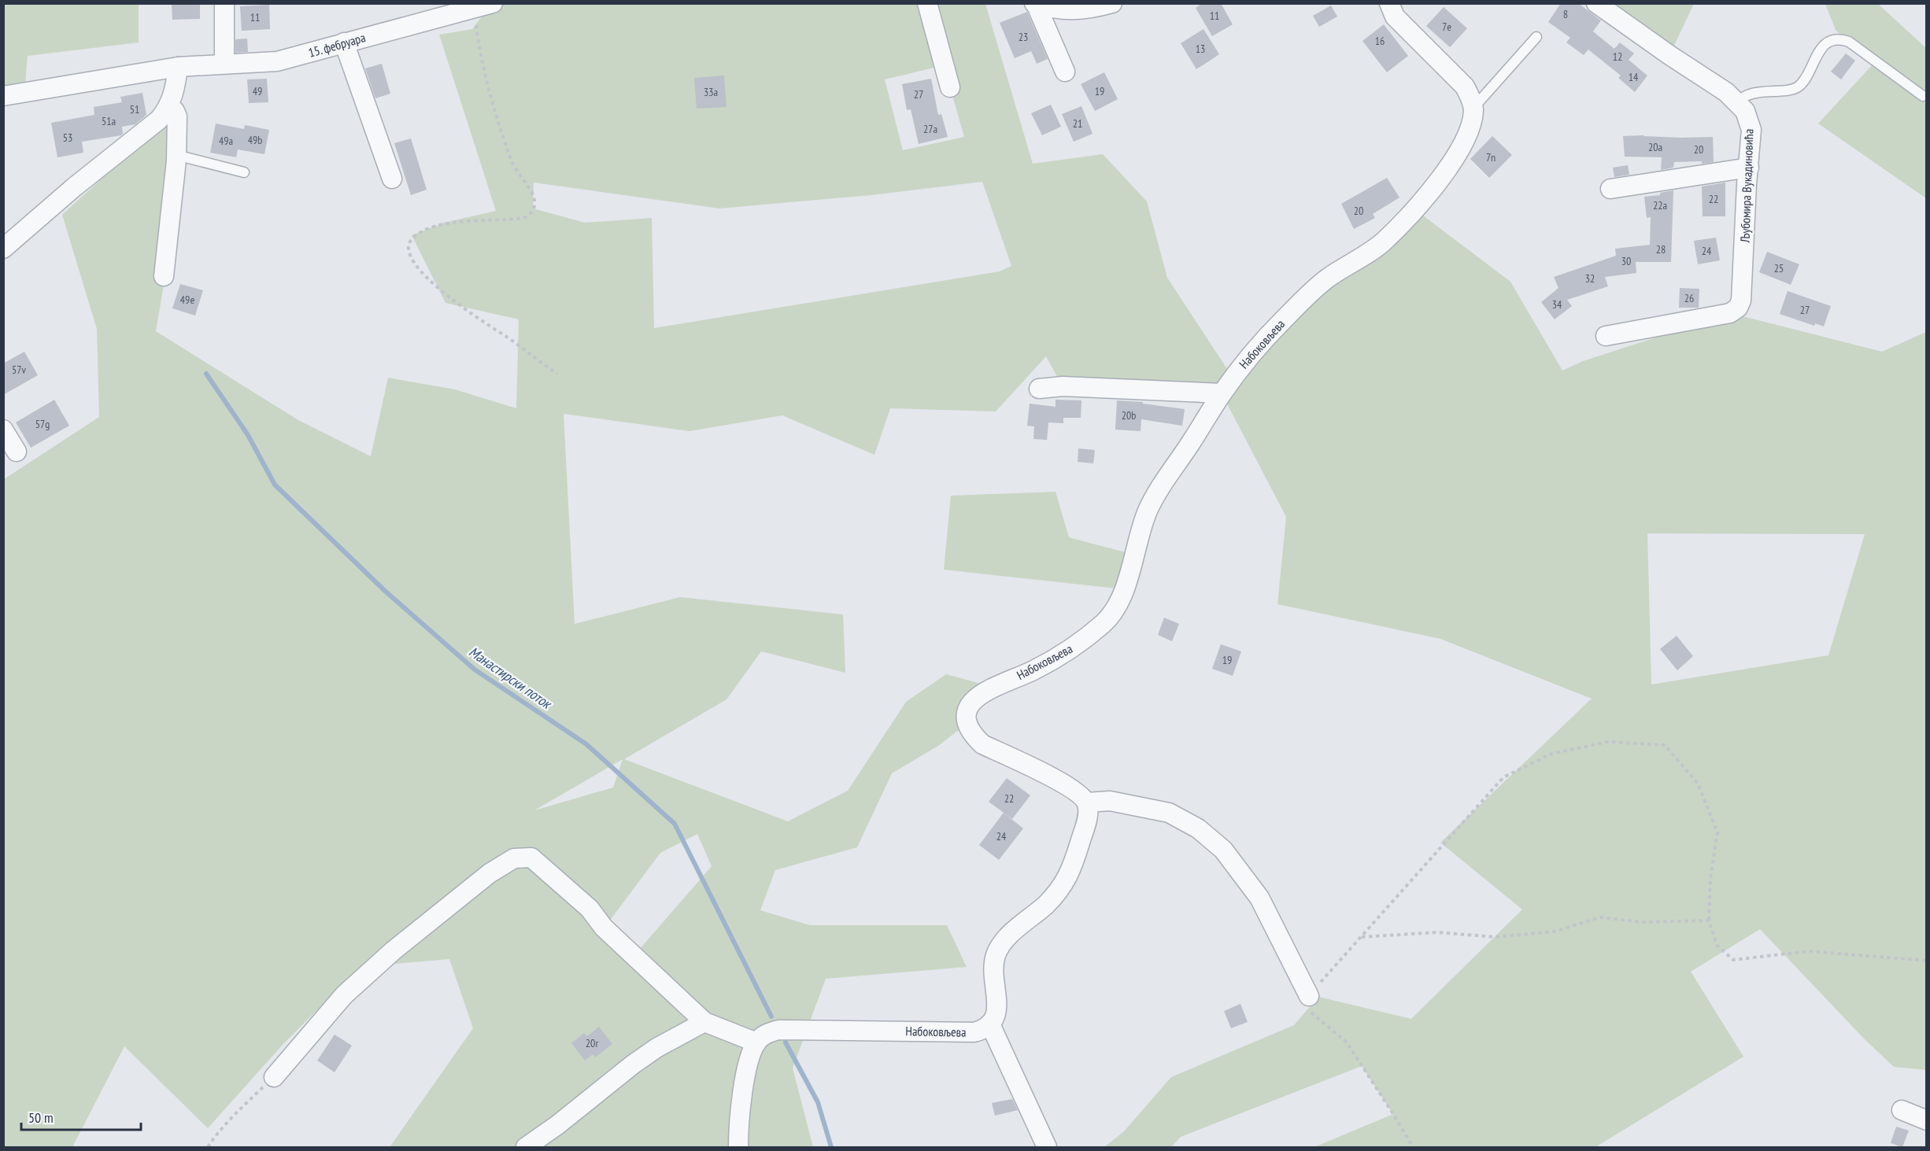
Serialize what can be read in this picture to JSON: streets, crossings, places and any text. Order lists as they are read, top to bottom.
{
  "streets": {
    "street": ["15. фебруара", "Љубомира Вукадиновића", "Набоковљева"]
  },
  "water": ["Манастирски поток"],
  "house_numbers": [
    "8",
    "11",
    "11",
    "7e",
    "23",
    "16",
    "13",
    "12",
    "14",
    "49",
    "19",
    "33a",
    "27",
    "51",
    "51a",
    "21",
    "27a",
    "53",
    "49b",
    "49a",
    "20a",
    "20",
    "7n",
    "22",
    "22a",
    "20",
    "28",
    "24",
    "30",
    "25",
    "32",
    "26",
    "49e",
    "34",
    "27",
    "57v",
    "20b",
    "57g",
    "19",
    "22",
    "24",
    "20r"
  ],
  "scale_bar": "50 m"
}
